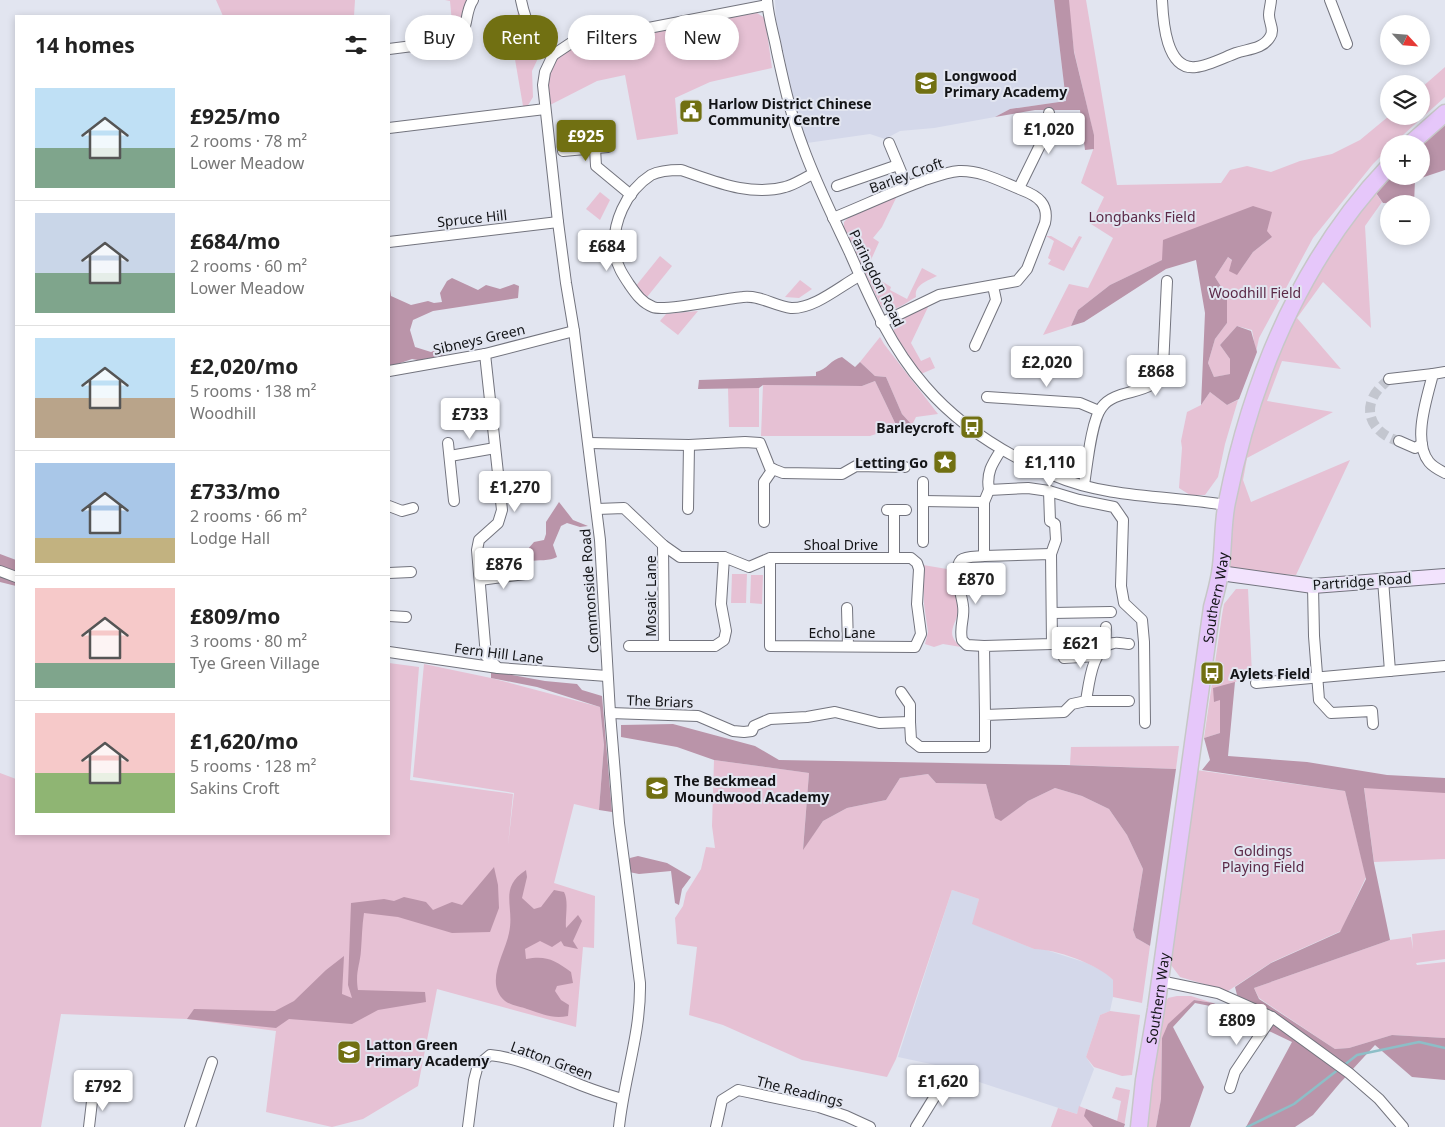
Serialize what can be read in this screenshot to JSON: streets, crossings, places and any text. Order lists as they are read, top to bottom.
{
  "streets": {
    "main road": ["Southern Way"],
    "street": [
      "Barley Croft",
      "Spruce Hill",
      "Paringdon Road",
      "Sibneys Green",
      "Shoal Drive",
      "Partridge Road",
      "Commonside Road",
      "Mosaic Lane",
      "Echo Lane",
      "Fern Hill Lane",
      "The Briars",
      "Latton Green",
      "The Readings"
    ]
  },
  "crossings": [
    ["Barley Croft", "Paringdon Road"],
    ["Spruce Hill", "Commonside Road"],
    ["Paringdon Road", "Southern Way"],
    ["Sibneys Green", "Commonside Road"],
    ["Shoal Drive", "Echo Lane"],
    ["Partridge Road", "Southern Way"],
    ["Commonside Road", "Fern Hill Lane"],
    ["Commonside Road", "The Briars"],
    ["Commonside Road", "Latton Green"]
  ],
  "parks": ["Longbanks Field", "Woodhill Field", "Goldings Playing Field"],
  "places": {
    "school or university": ["Longwood Primary Academy", "The Beckmead Moundwood Academy", "Latton Green Primary Academy"],
    "public building": ["Harlow District Chinese Community Centre"],
    "bus stop": ["Barleycroft", "Aylets Field"],
    "place": ["Letting Go"]
  },
  "north": "bottom right",
  "page": {
    "map_buttons": ["+", "−"],
    "chip": [
      "Buy",
      "Rent",
      "Filters",
      "New"
    ],
    "heading": "14 homes",
    "list": [
      {
        "name": "£925/mo",
        "note": "2 rooms · 78 m² · Lower Meadow"
      },
      {
        "name": "£684/mo",
        "note": "2 rooms · 60 m² · Lower Meadow"
      },
      {
        "name": "£2,020/mo",
        "note": "5 rooms · 138 m² · Woodhill"
      },
      {
        "name": "£733/mo",
        "note": "2 rooms · 66 m² · Lodge Hall"
      },
      {
        "name": "£809/mo",
        "note": "3 rooms · 80 m² · Tye Green Village"
      },
      {
        "name": "£1,620/mo",
        "note": "5 rooms · 128 m² · Sakins Croft"
      }
    ],
    "price": [
      "£1,020",
      "£925",
      "£684",
      "£2,020",
      "£868",
      "£733",
      "£1,110",
      "£1,270",
      "£876",
      "£870",
      "£621",
      "£809",
      "£1,620",
      "£792"
    ]
  }
}
